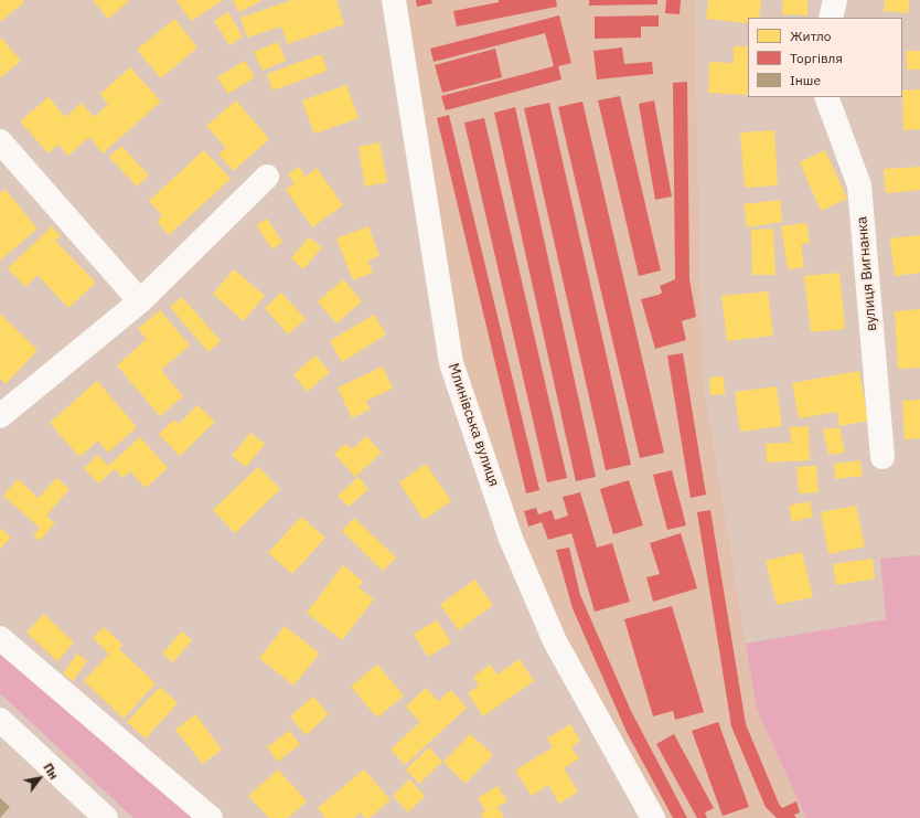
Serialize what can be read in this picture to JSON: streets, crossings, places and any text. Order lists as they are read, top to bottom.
{
  "streets": {
    "main road": ["вулиця Вигнанка", "Млинівська вулиця"]
  },
  "legend": ["Житло", "Торгівля", "Інше"],
  "north": "top right"
}
